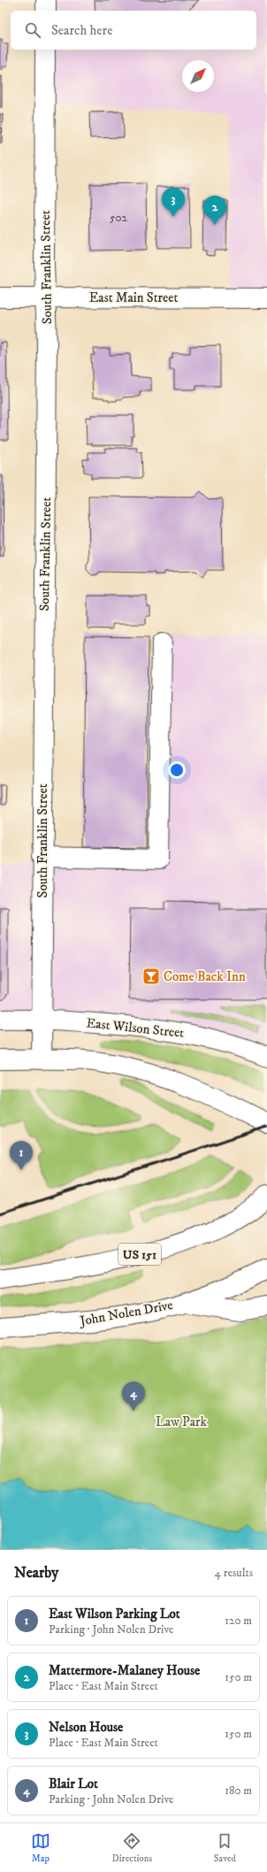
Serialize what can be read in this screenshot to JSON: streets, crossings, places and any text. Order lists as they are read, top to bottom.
{
  "streets": {
    "street": [
      "South Franklin Street",
      "East Main Street",
      "East Wilson Street",
      "US 151",
      "John Nolen Drive"
    ]
  },
  "crossings": [
    ["South Franklin Street", "East Main Street"],
    ["South Franklin Street", "East Wilson Street"]
  ],
  "parks": ["Law Park"],
  "places": {
    "bar": ["Come Back Inn"]
  },
  "house_numbers": ["502"],
  "north": "top right",
  "page": {
    "search": "Search here",
    "pins": [
      "3",
      "2",
      "1",
      "4"
    ],
    "heading": ["Nearby", "4 results"],
    "list": [
      {
        "mark": "1",
        "name": "East Wilson Parking Lot",
        "note": "Parking · John Nolen Drive",
        "value": "120 m"
      },
      {
        "mark": "2",
        "name": "Mattermore-Malaney House",
        "note": "Place · East Main Street",
        "value": "150 m"
      },
      {
        "mark": "3",
        "name": "Nelson House",
        "note": "Place · East Main Street",
        "value": "150 m"
      },
      {
        "mark": "4",
        "name": "Blair Lot",
        "note": "Parking · John Nolen Drive",
        "value": "180 m"
      }
    ],
    "nav": ["Map", "Directions", "Saved"]
  }
}
